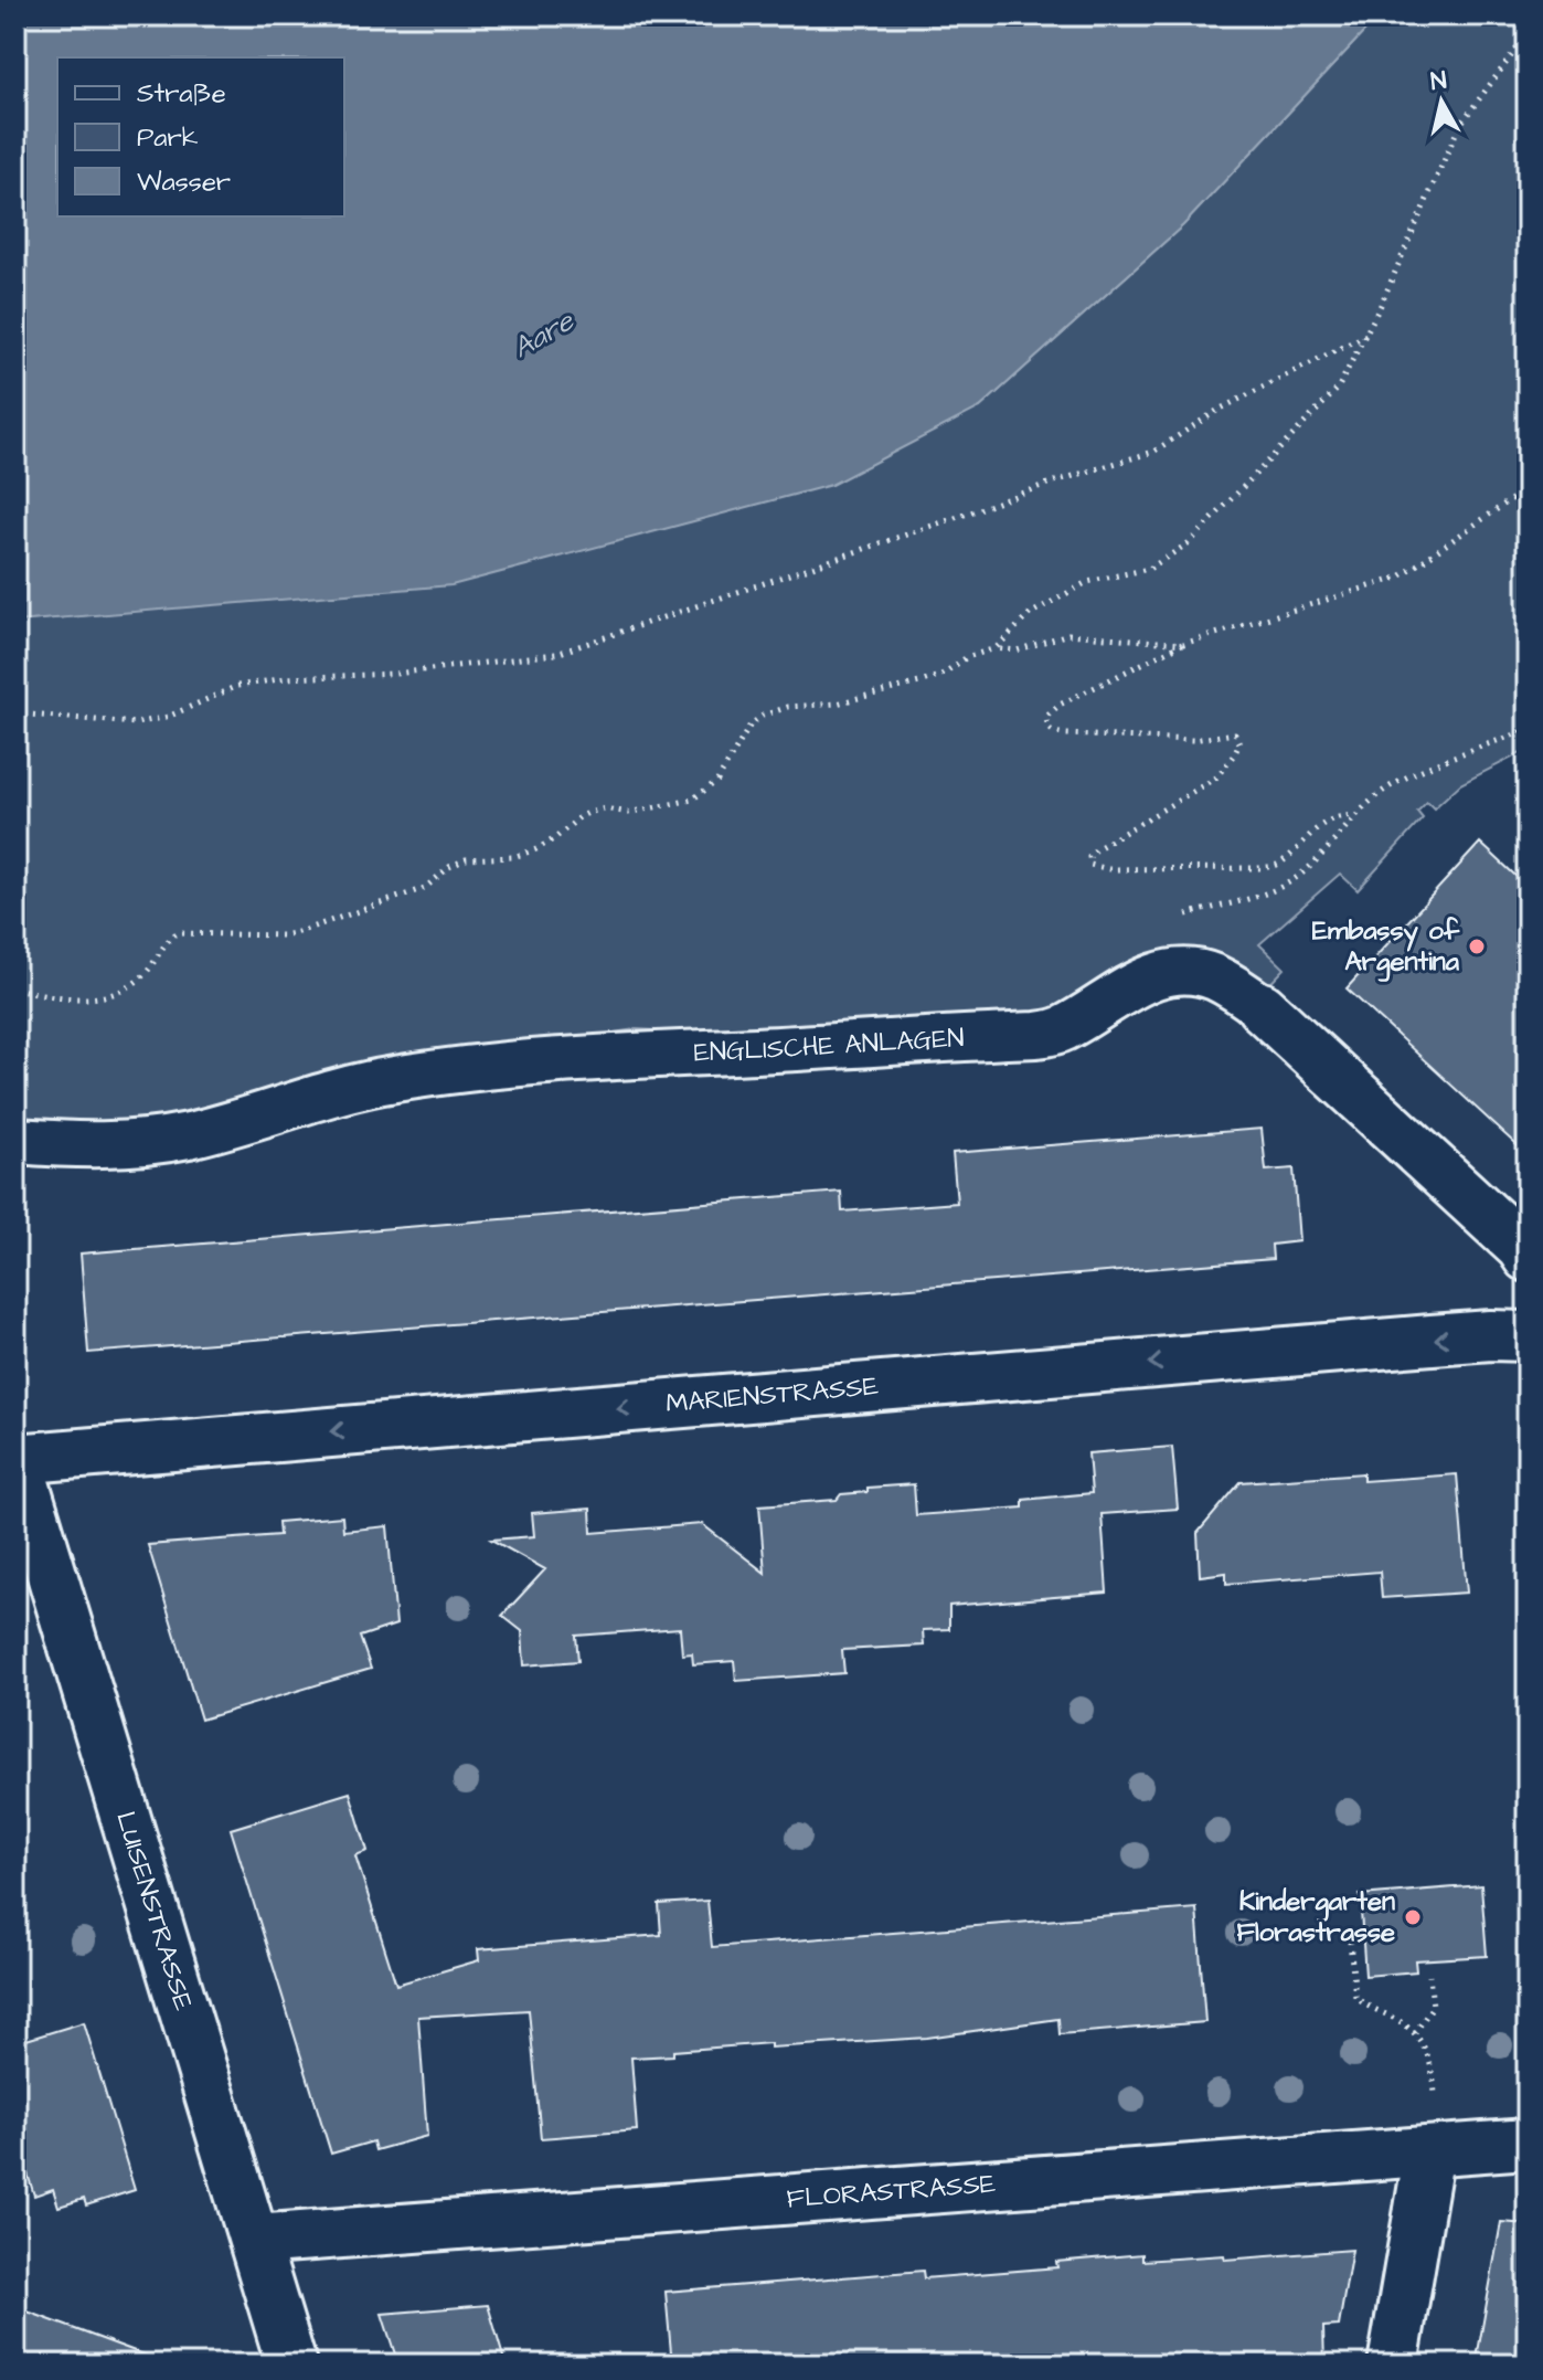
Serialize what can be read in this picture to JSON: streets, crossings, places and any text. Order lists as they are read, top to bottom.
{
  "streets": {
    "street": [
      "ENGLISCHE ANLAGEN",
      "MARIENSTRASSE",
      "LUISENSTRASSE",
      "FLORASTRASSE"
    ]
  },
  "crossings": [
    ["MARIENSTRASSE", "LUISENSTRASSE"],
    ["LUISENSTRASSE", "FLORASTRASSE"]
  ],
  "one_way": ["MARIENSTRASSE"],
  "water": ["Aare"],
  "places": ["Embassy of Argentina", "Kindergarten Florastrasse"],
  "legend": ["Straße", "Park", "Wasser"],
  "north": "top"
}
